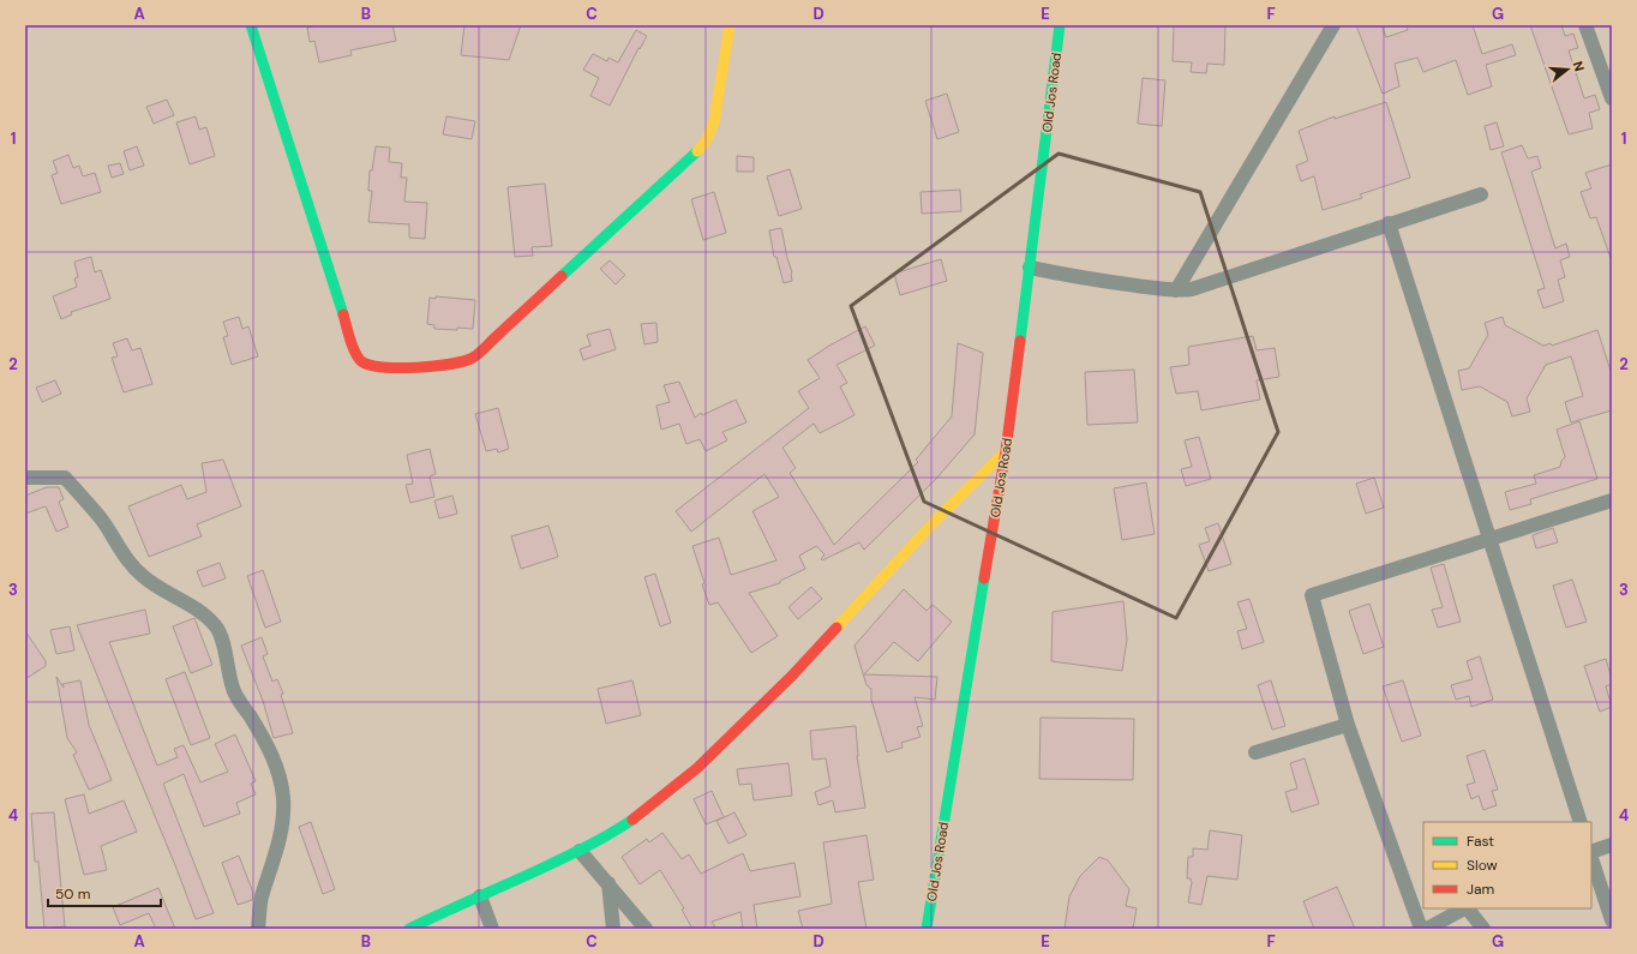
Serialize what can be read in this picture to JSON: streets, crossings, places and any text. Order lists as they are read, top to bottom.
{
  "streets": {
    "street": ["Old Jos Road"]
  },
  "legend": ["Fast", "Slow", "Jam"],
  "scale_bar": "50 m",
  "north": "right",
  "grid": {
    "columns": [
      "A",
      "B",
      "C",
      "D",
      "E",
      "F",
      "G"
    ],
    "rows": [
      "1",
      "2",
      "3",
      "4"
    ]
  }
}
